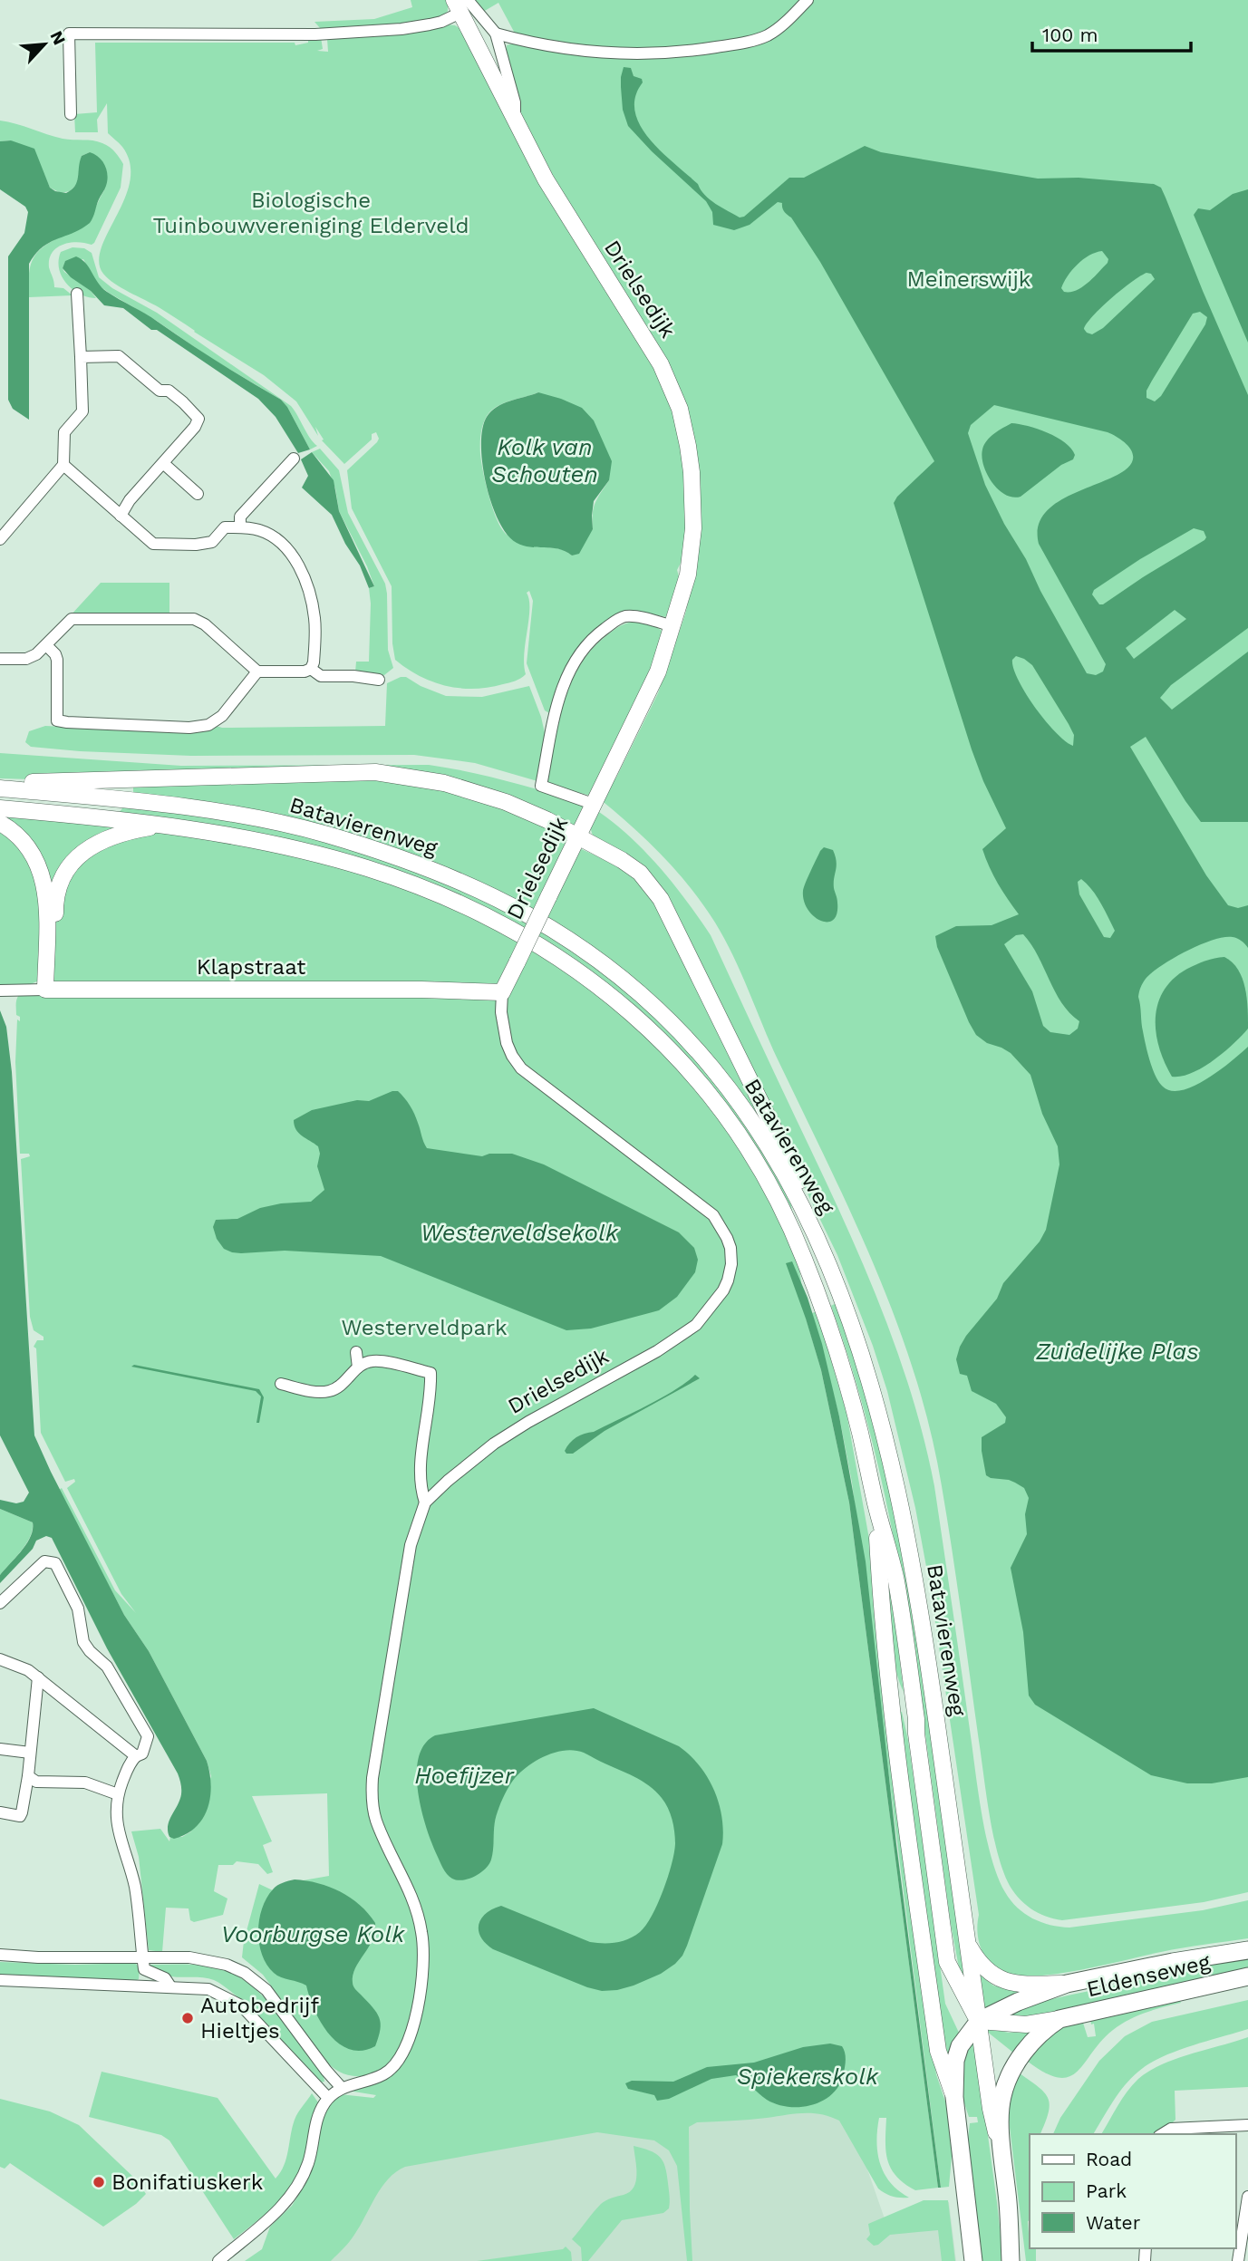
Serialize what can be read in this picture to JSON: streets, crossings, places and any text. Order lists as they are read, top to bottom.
{
  "streets": {
    "main road": [
      "Drielsedijk",
      "Batavierenweg",
      "Klapstraat",
      "Eldenseweg"
    ]
  },
  "crossings": [
    ["Drielsedijk", "Klapstraat"],
    ["Batavierenweg", "Eldenseweg"]
  ],
  "water": [
    "Kolk van Schouten",
    "Westerveldsekolk",
    "Zuidelijke Plas",
    "Hoefijzer",
    "Voorburgse Kolk",
    "Spiekerskolk"
  ],
  "parks": ["Biologische Tuinbouwvereniging Elderveld", "Meinerswijk", "Westerveldpark"],
  "places": ["Autobedrijf Hieltjes", "Bonifatiuskerk"],
  "legend": ["Road", "Park", "Water"],
  "scale_bar": "100 m",
  "north": "top right"
}
